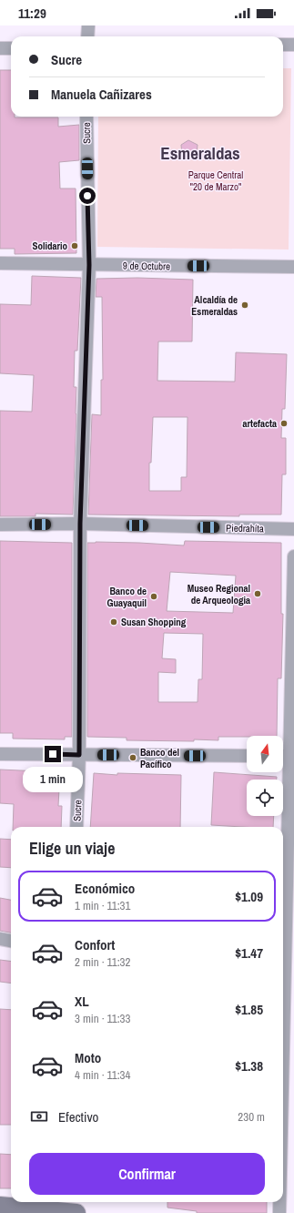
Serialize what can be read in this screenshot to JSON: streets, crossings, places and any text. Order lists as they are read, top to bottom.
{
  "streets": {
    "street": ["Sucre", "9 de Octubre", "Piedrahíta"]
  },
  "crossings": [
    ["Sucre", "9 de Octubre"],
    ["Sucre", "Piedrahíta"]
  ],
  "districts": ["Esmeraldas"],
  "parks": ["Parque Central \"20 de Marzo\""],
  "places": [
    "Solidario",
    "Alcaldía de Esmeraldas",
    "artefacta",
    "Museo Regional de Arqueologia",
    "Banco de Guayaquil",
    "Susan Shopping",
    "Banco del Pacífico"
  ],
  "north": "top",
  "page": {
    "status": "11:29",
    "banner": ["Sucre", "Manuela Cañizares"],
    "bubble": "1 min",
    "heading": "Elige un viaje",
    "list": [
      {
        "name": "Económico",
        "note": "1 min · 11:31",
        "value": "$1.09"
      },
      {
        "name": "Confort",
        "note": "2 min · 11:32",
        "value": "$1.47"
      },
      {
        "name": "XL",
        "note": "3 min · 11:33",
        "value": "$1.85"
      },
      {
        "name": "Moto",
        "note": "4 min · 11:34",
        "value": "$1.38"
      }
    ],
    "pay": ["Efectivo", "230 m"],
    "buttons": "Confirmar"
  }
}
